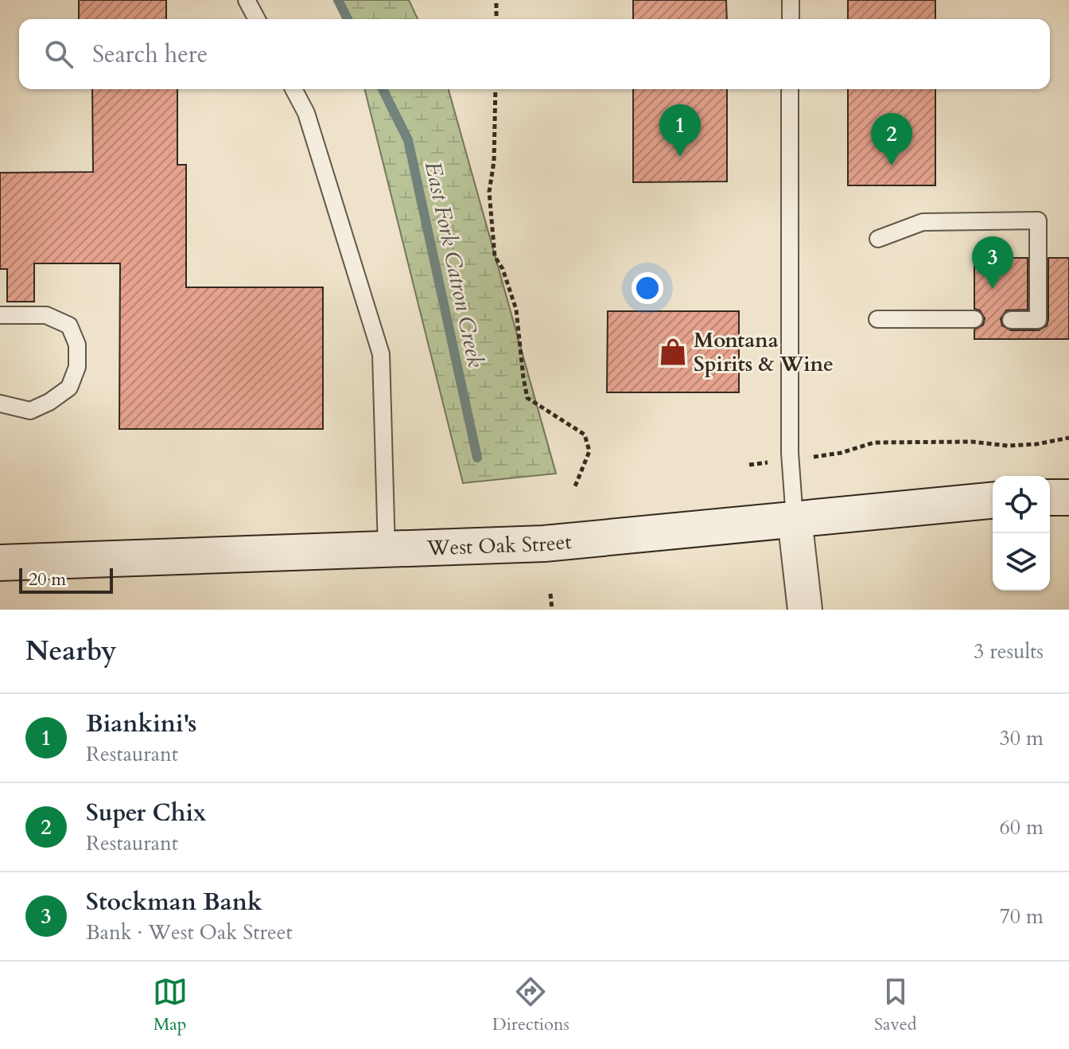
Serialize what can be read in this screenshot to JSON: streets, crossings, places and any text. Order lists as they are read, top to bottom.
{
  "streets": {
    "main road": ["West Oak Street"]
  },
  "water": ["East Fork Catron Creek"],
  "places": {
    "shop": ["Montana Spirits & Wine"]
  },
  "scale_bar": "20 m",
  "page": {
    "search": "Search here",
    "pins": ["1", "2", "3"],
    "scale": "20 m",
    "heading": ["Nearby", "3 results"],
    "list": [
      {
        "mark": "1",
        "name": "Biankini's",
        "note": "Restaurant",
        "value": "30 m"
      },
      {
        "mark": "2",
        "name": "Super Chix",
        "note": "Restaurant",
        "value": "60 m"
      },
      {
        "mark": "3",
        "name": "Stockman Bank",
        "note": "Bank · West Oak Street",
        "value": "70 m"
      }
    ],
    "nav": ["Map", "Directions", "Saved"]
  }
}
